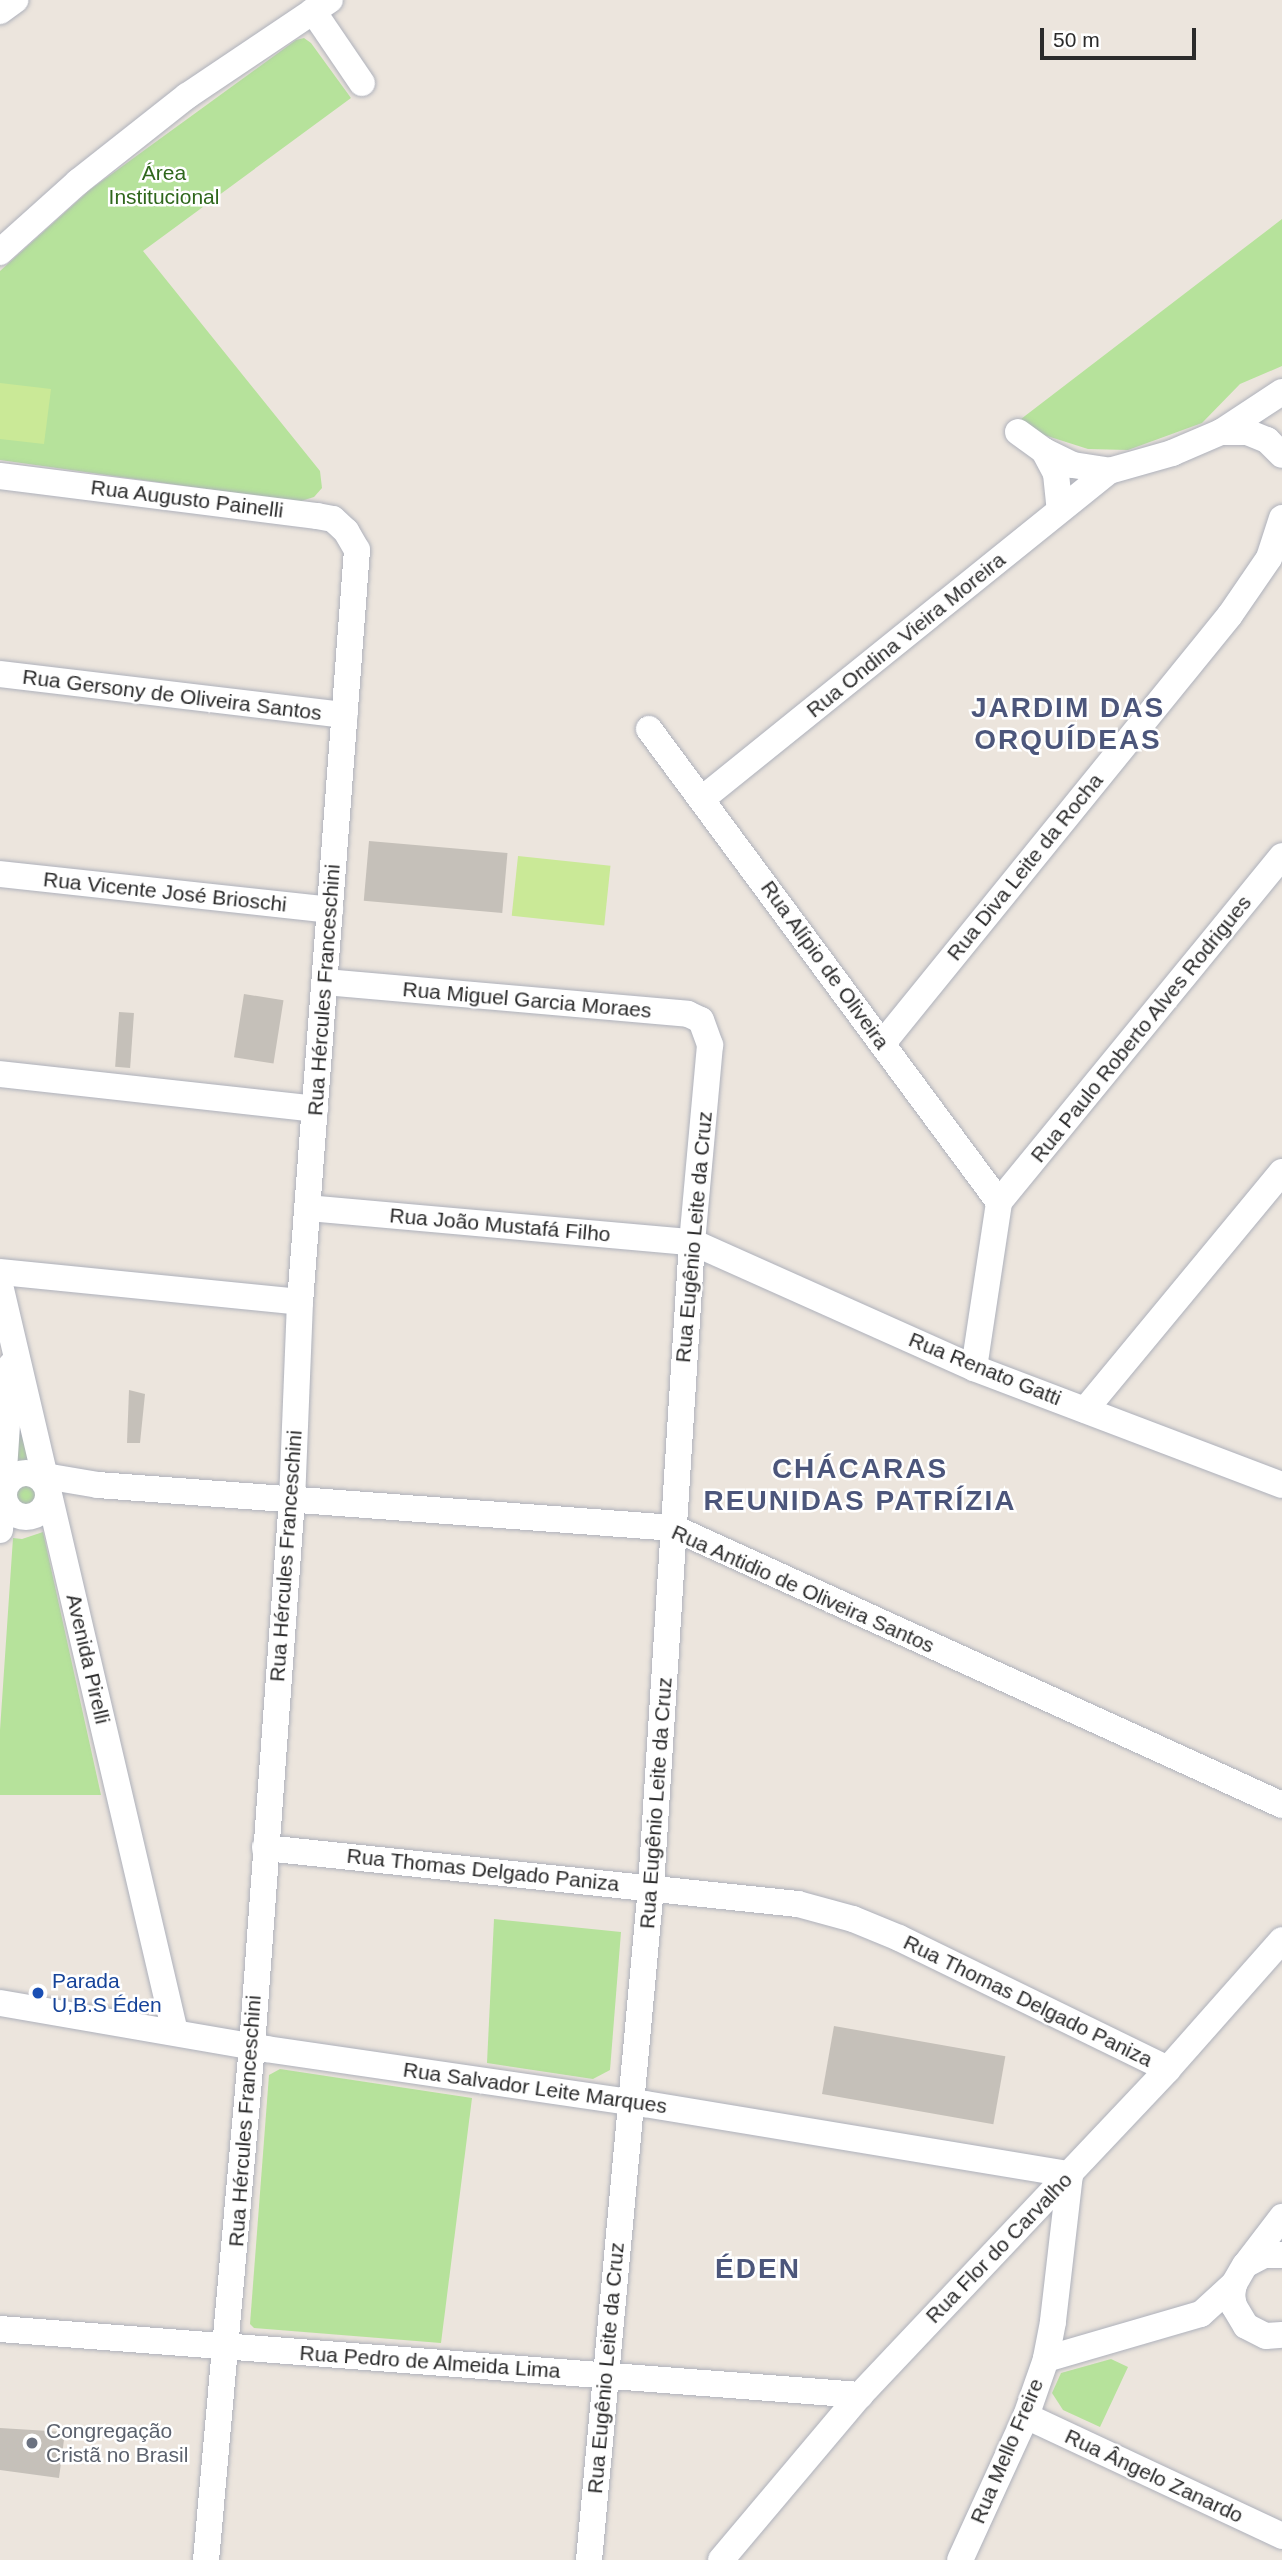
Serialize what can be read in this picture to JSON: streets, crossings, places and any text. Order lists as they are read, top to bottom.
{
  "streets": {
    "street": [
      "Rua Augusto Painelli",
      "Rua Ondina Vieira Moreira",
      "Rua Gersony de Oliveira Santos",
      "Rua Diva Leite da Rocha",
      "Rua Vicente José Brioschi",
      "Rua Alípio de Oliveira",
      "Rua Hércules Franceschini",
      "Rua Miguel Garcia Moraes",
      "Rua Paulo Roberto Alves Rodrigues",
      "Rua João Mustafá Filho",
      "Rua Eugênio Leite da Cruz",
      "Rua Renato Gatti",
      "Rua Antidio de Oliveira Santos",
      "Avenida Pirelli",
      "Rua Thomas Delgado Paniza",
      "Rua Salvador Leite Marques",
      "Rua Flor do Carvalho",
      "Rua Pedro de Almeida Lima",
      "Rua Mello Freire",
      "Rua Ângelo Zanardo"
    ]
  },
  "crossings": [
    ["Rua Augusto Painelli", "Rua Hércules Franceschini"],
    ["Rua Ondina Vieira Moreira", "Rua Alípio de Oliveira"],
    ["Rua Gersony de Oliveira Santos", "Rua Hércules Franceschini"],
    ["Rua Diva Leite da Rocha", "Rua Alípio de Oliveira"],
    ["Rua Vicente José Brioschi", "Rua Hércules Franceschini"],
    ["Rua Alípio de Oliveira", "Rua Paulo Roberto Alves Rodrigues"],
    ["Rua Hércules Franceschini", "Rua Miguel Garcia Moraes"],
    ["Rua Hércules Franceschini", "Rua João Mustafá Filho"],
    ["Rua Hércules Franceschini", "Rua Antidio de Oliveira Santos"],
    ["Rua Hércules Franceschini", "Rua Thomas Delgado Paniza"],
    ["Rua Hércules Franceschini", "Rua Salvador Leite Marques"],
    ["Rua Hércules Franceschini", "Rua Pedro de Almeida Lima"],
    ["Rua Miguel Garcia Moraes", "Rua Eugênio Leite da Cruz"],
    ["Rua João Mustafá Filho", "Rua Eugênio Leite da Cruz"],
    ["Rua João Mustafá Filho", "Rua Renato Gatti"],
    ["Rua Eugênio Leite da Cruz", "Rua Renato Gatti"],
    ["Rua Eugênio Leite da Cruz", "Rua Antidio de Oliveira Santos"],
    ["Rua Eugênio Leite da Cruz", "Rua Thomas Delgado Paniza"],
    ["Rua Eugênio Leite da Cruz", "Rua Salvador Leite Marques"],
    ["Rua Eugênio Leite da Cruz", "Rua Pedro de Almeida Lima"],
    ["Rua Antidio de Oliveira Santos", "Avenida Pirelli"],
    ["Avenida Pirelli", "Rua Salvador Leite Marques"],
    ["Rua Thomas Delgado Paniza", "Rua Flor do Carvalho"],
    ["Rua Salvador Leite Marques", "Rua Flor do Carvalho"],
    ["Rua Salvador Leite Marques", "Rua Mello Freire"],
    ["Rua Flor do Carvalho", "Rua Pedro de Almeida Lima"],
    ["Rua Flor do Carvalho", "Rua Mello Freire"],
    ["Rua Mello Freire", "Rua Ângelo Zanardo"]
  ],
  "districts": ["JARDIM DAS ORQUÍDEAS", "CHÁCARAS REUNIDAS PATRÍZIA", "ÉDEN"],
  "parks": ["Área Institucional"],
  "places": ["Parada U,B.S Éden", "Congregação Cristã no Brasil"],
  "scale_bar": "50 m"
}
